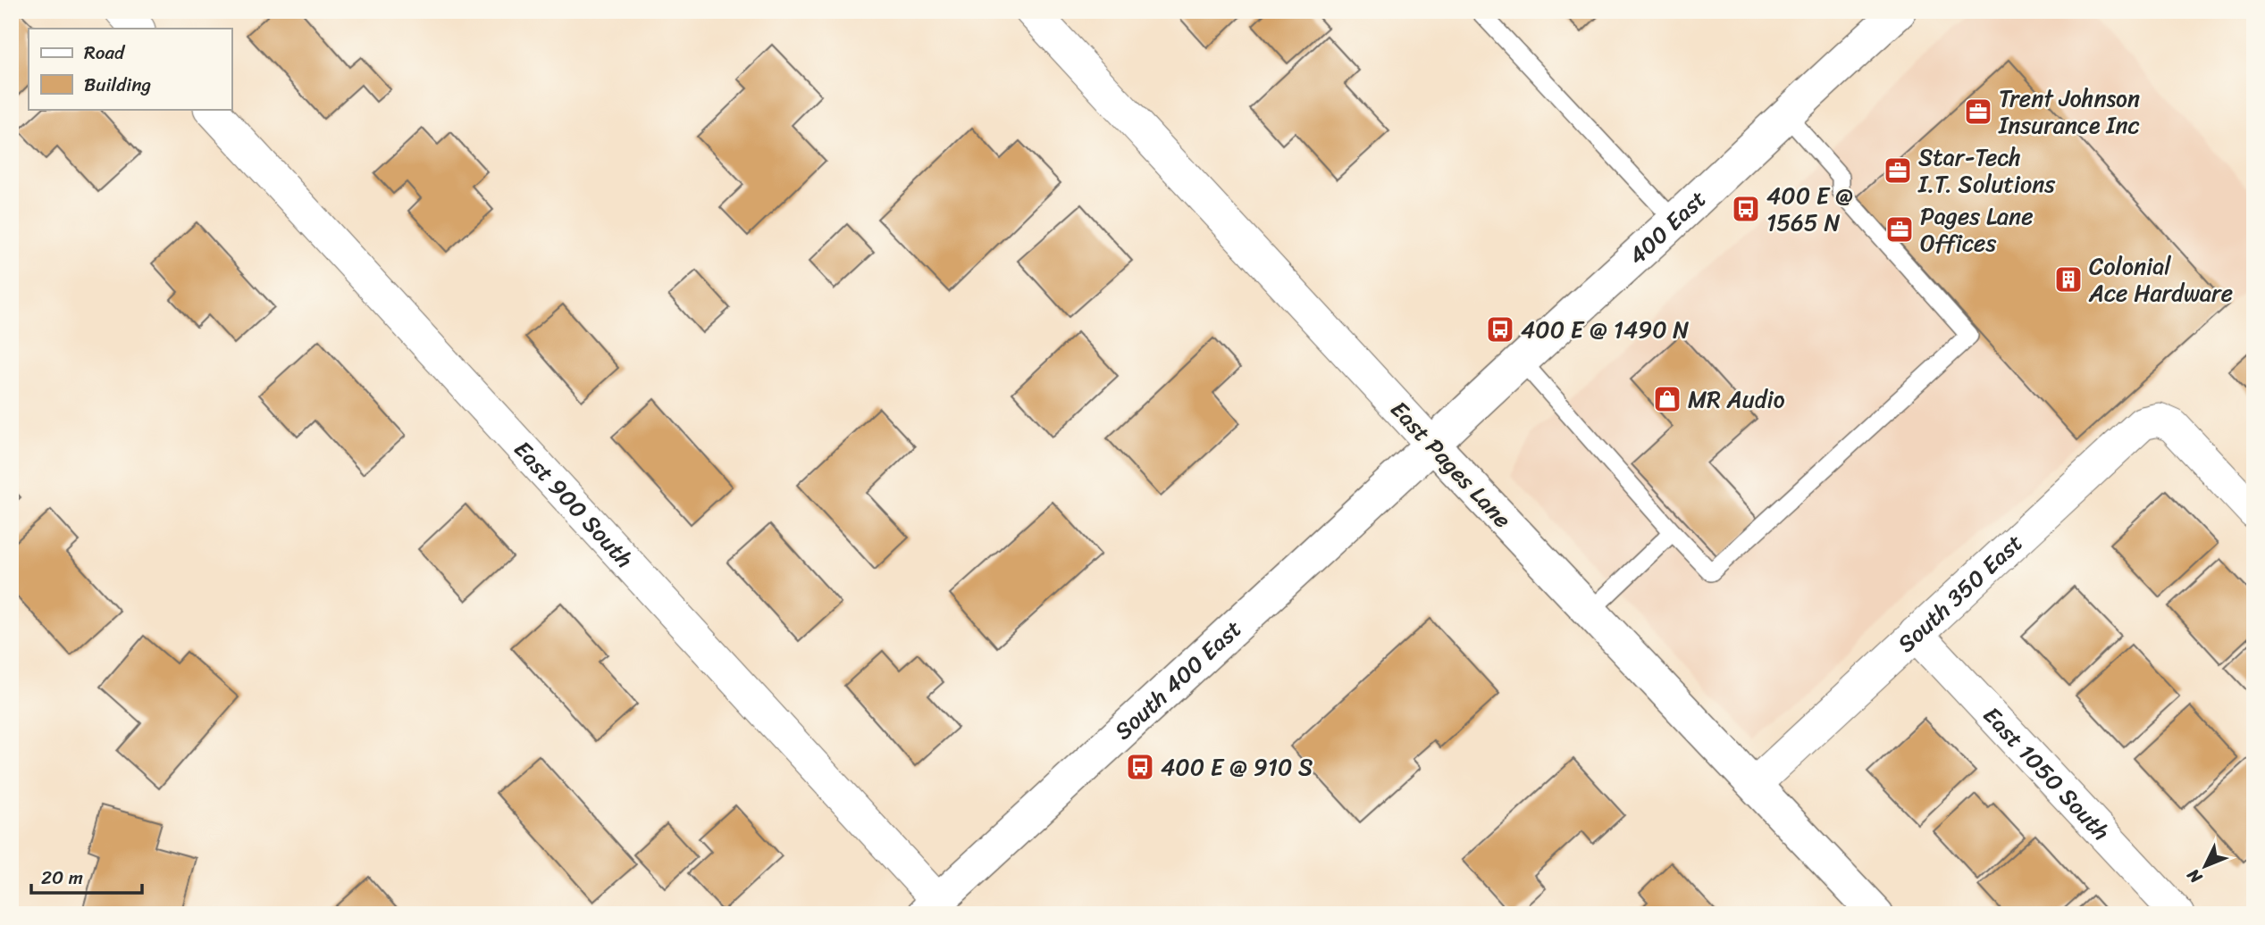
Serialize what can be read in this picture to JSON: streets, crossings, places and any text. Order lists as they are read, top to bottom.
{
  "streets": {
    "main road": ["400 East", "East Pages Lane", "South 400 East"],
    "street": ["East 900 South", "South 350 East", "East 1050 South"]
  },
  "crossings": [
    ["400 East", "East Pages Lane"],
    ["400 East", "South 400 East"],
    ["East Pages Lane", "South 350 East"],
    ["East Pages Lane", "South 400 East"],
    ["East 900 South", "South 400 East"],
    ["South 350 East", "East 1050 South"]
  ],
  "places": {
    "office": ["Trent Johnson Insurance Inc", "Star-Tech I.T. Solutions", "Pages Lane Offices"],
    "bus stop": ["400 E @ 1565 N", "400 E @ 1490 N", "400 E @ 910 S"],
    "building": ["Colonial Ace Hardware"],
    "shop": ["MR Audio"]
  },
  "legend": ["Road", "Building"],
  "scale_bar": "20 m",
  "north": "bottom left"
}
